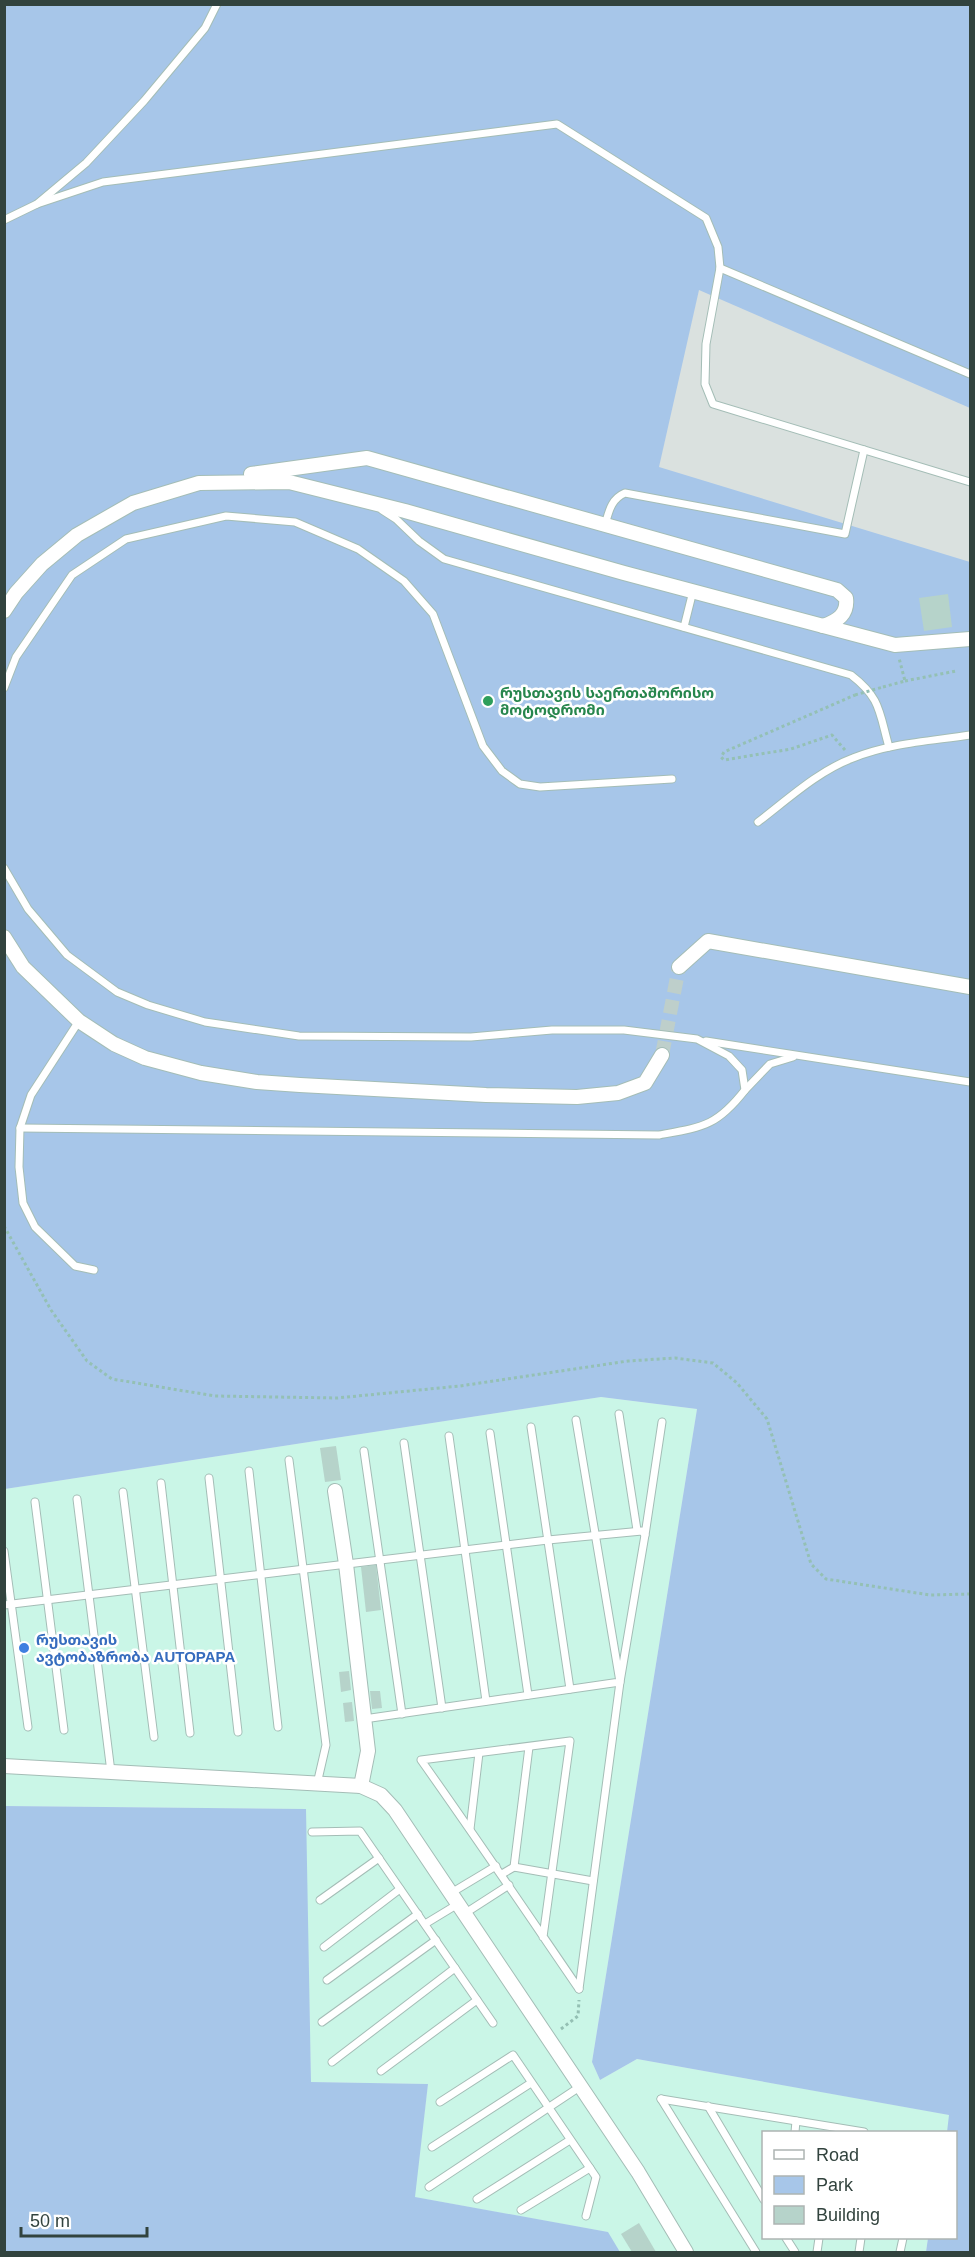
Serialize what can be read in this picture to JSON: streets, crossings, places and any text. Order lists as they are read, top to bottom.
{
  "places": ["რუსთავის საერთაშორისო მოტოდრომი", "რუსთავის ავტობაზრობა AUTOPAPA"],
  "legend": ["Road", "Park", "Building"],
  "scale_bar": "50 m"
}
